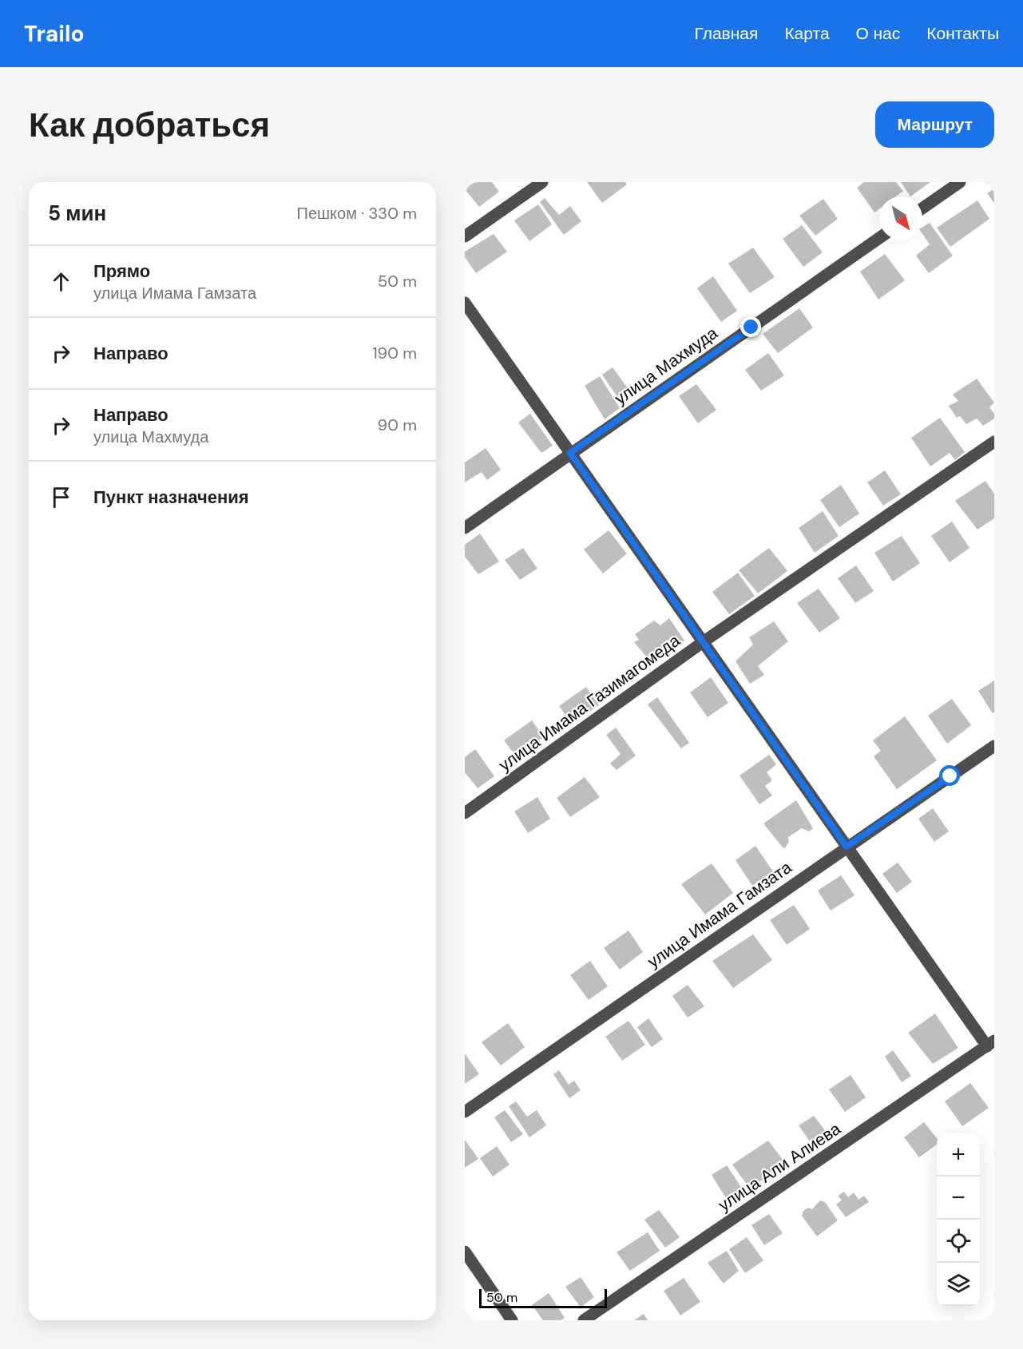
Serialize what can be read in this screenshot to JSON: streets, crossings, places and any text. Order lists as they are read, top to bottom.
{
  "streets": {
    "street": [
      "улица Махмуда",
      "улица Имама Газимагомеда",
      "улица Имама Гамзата",
      "улица Али Алиева"
    ]
  },
  "scale_bar": "50 m",
  "north": "bottom right",
  "page": {
    "header": "Trailo",
    "nav": [
      "Главная",
      "Карта",
      "О нас",
      "Контакты"
    ],
    "buttons": "Маршрут",
    "title": "Как добраться",
    "heading": ["5 мин", "Пешком · 330 m"],
    "list": [
      ["Прямо", "улица Имама Гамзата", "50 m"],
      ["Направо", "190 m"],
      ["Направо", "улица Махмуда", "90 m"],
      "Пункт назначения"
    ],
    "map_buttons": ["+", "−"],
    "scale": "50 m"
  }
}
